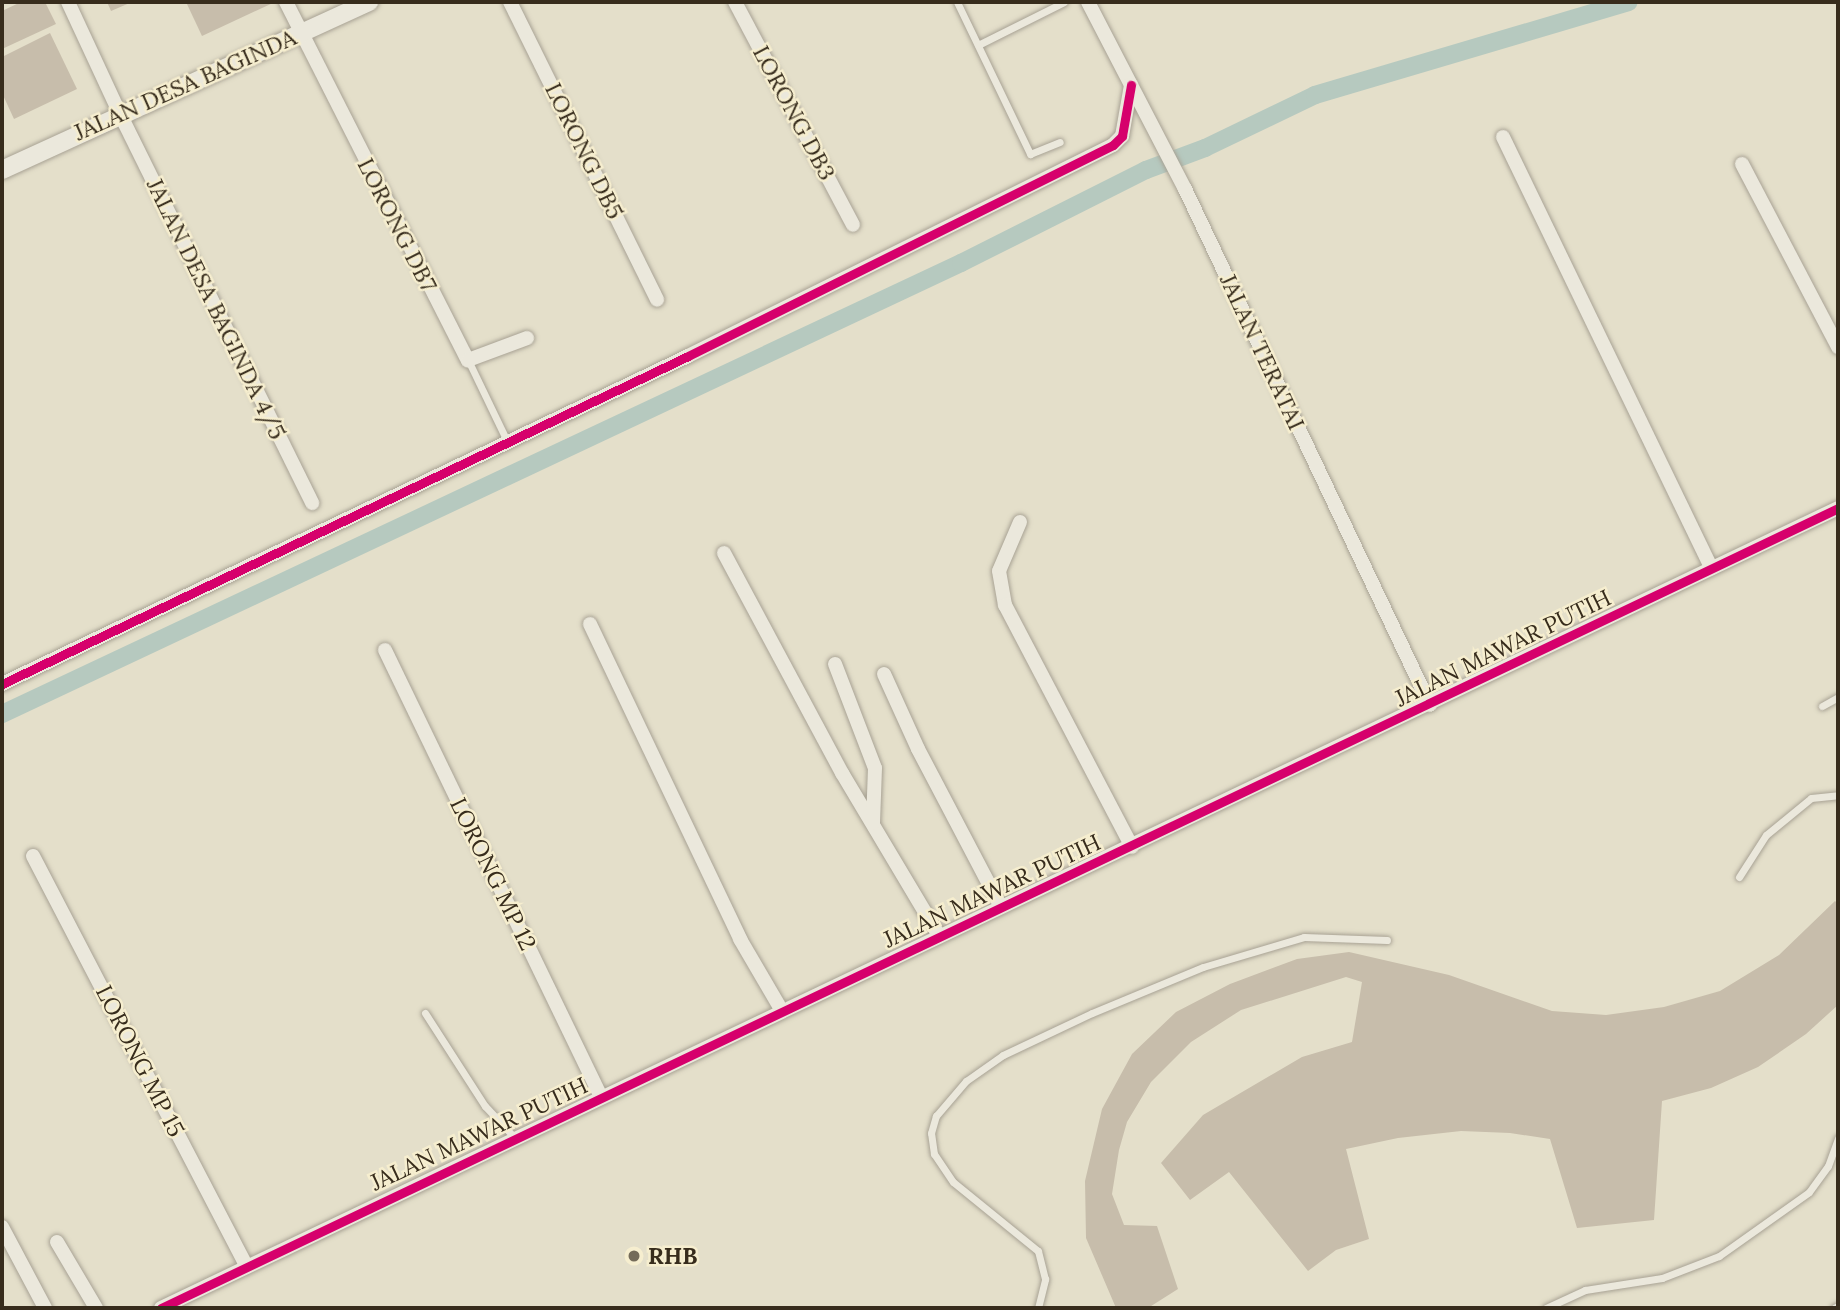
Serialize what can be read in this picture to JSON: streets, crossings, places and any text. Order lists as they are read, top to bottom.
{
  "streets": {
    "street": [
      "JALAN DESA BAGINDA",
      "LORONG DB3",
      "LORONG DB5",
      "LORONG DB7",
      "JALAN DESA BAGINDA 4/5",
      "JALAN TERATAI",
      "JALAN MAWAR PUTIH",
      "LORONG MP 12",
      "LORONG MP 15"
    ]
  },
  "crossings": [
    ["JALAN DESA BAGINDA", "LORONG DB7"],
    ["JALAN DESA BAGINDA", "JALAN DESA BAGINDA 4/5"],
    ["JALAN TERATAI", "JALAN MAWAR PUTIH"],
    ["JALAN MAWAR PUTIH", "LORONG MP 12"],
    ["JALAN MAWAR PUTIH", "LORONG MP 15"]
  ],
  "places": ["RHB"]
}
